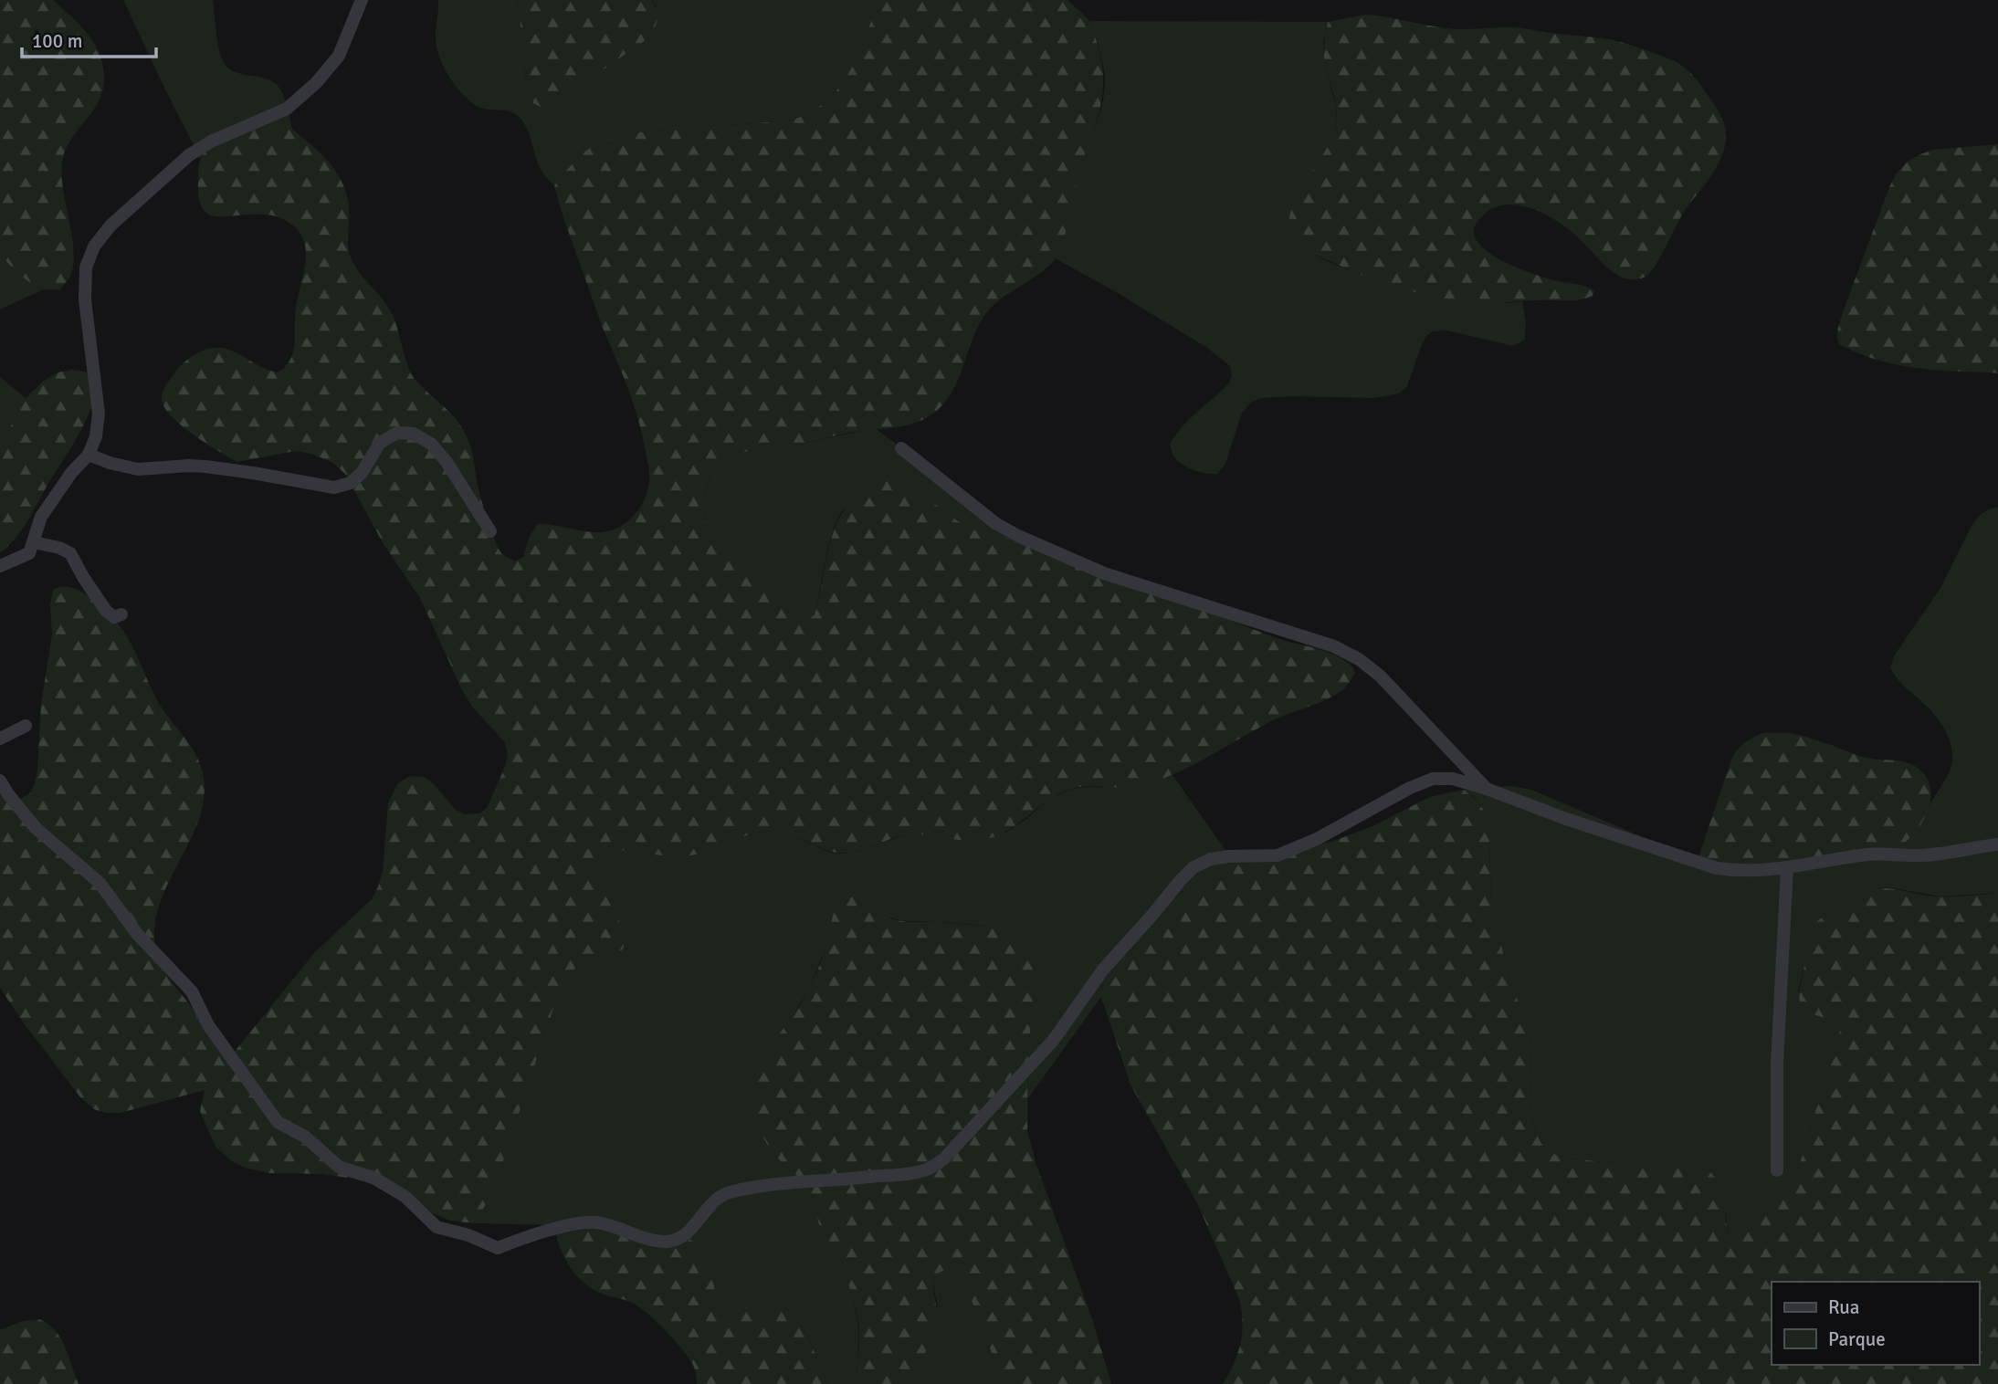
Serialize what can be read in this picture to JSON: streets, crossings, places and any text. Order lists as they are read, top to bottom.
{
  "legend": ["Rua", "Parque"],
  "scale_bar": "100 m"
}
